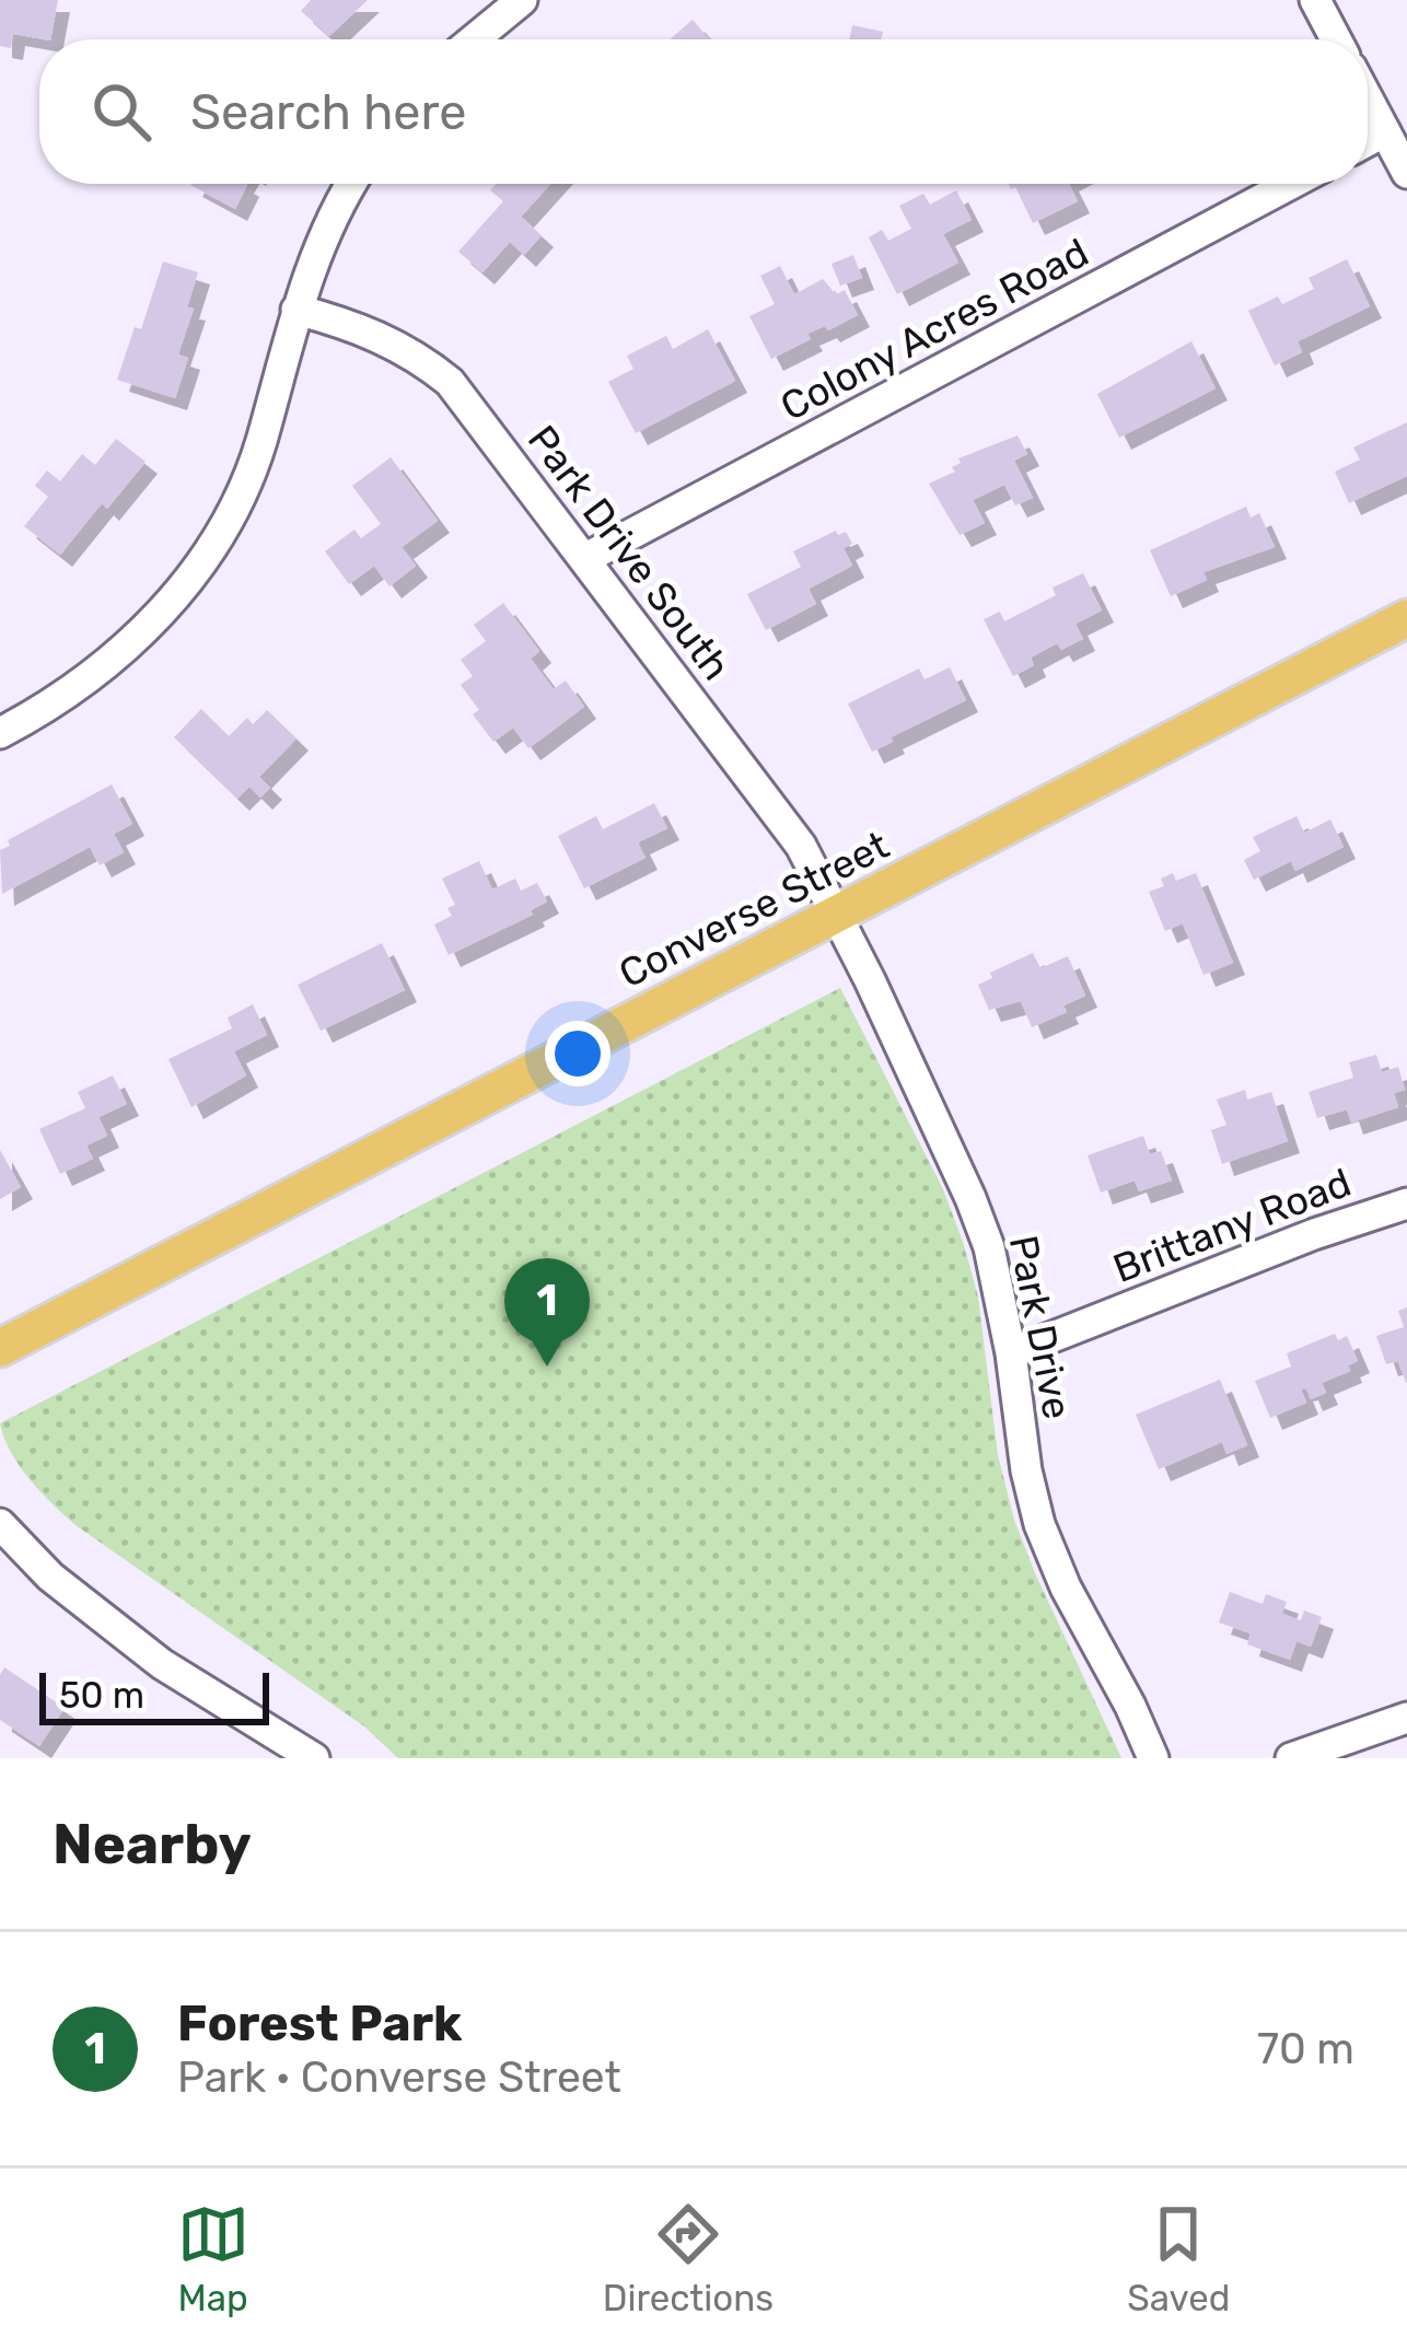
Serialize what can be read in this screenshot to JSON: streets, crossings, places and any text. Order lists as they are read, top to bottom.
{
  "streets": {
    "main road": ["Converse Street"],
    "street": [
      "Colony Acres Road",
      "Park Drive South",
      "Brittany Road",
      "Park Drive"
    ]
  },
  "crossings": [
    ["Colony Acres Road", "Park Drive South"],
    ["Park Drive South", "Converse Street"],
    ["Park Drive South", "Park Drive"],
    ["Converse Street", "Park Drive"],
    ["Brittany Road", "Park Drive"]
  ],
  "scale_bar": "50 m",
  "page": {
    "search": "Search here",
    "pins": "1",
    "scale": "50 m",
    "heading": "Nearby",
    "list": [
      {
        "mark": "1",
        "name": "Forest Park",
        "note": "Park · Converse Street",
        "value": "70 m"
      }
    ],
    "nav": ["Map", "Directions", "Saved"]
  }
}
